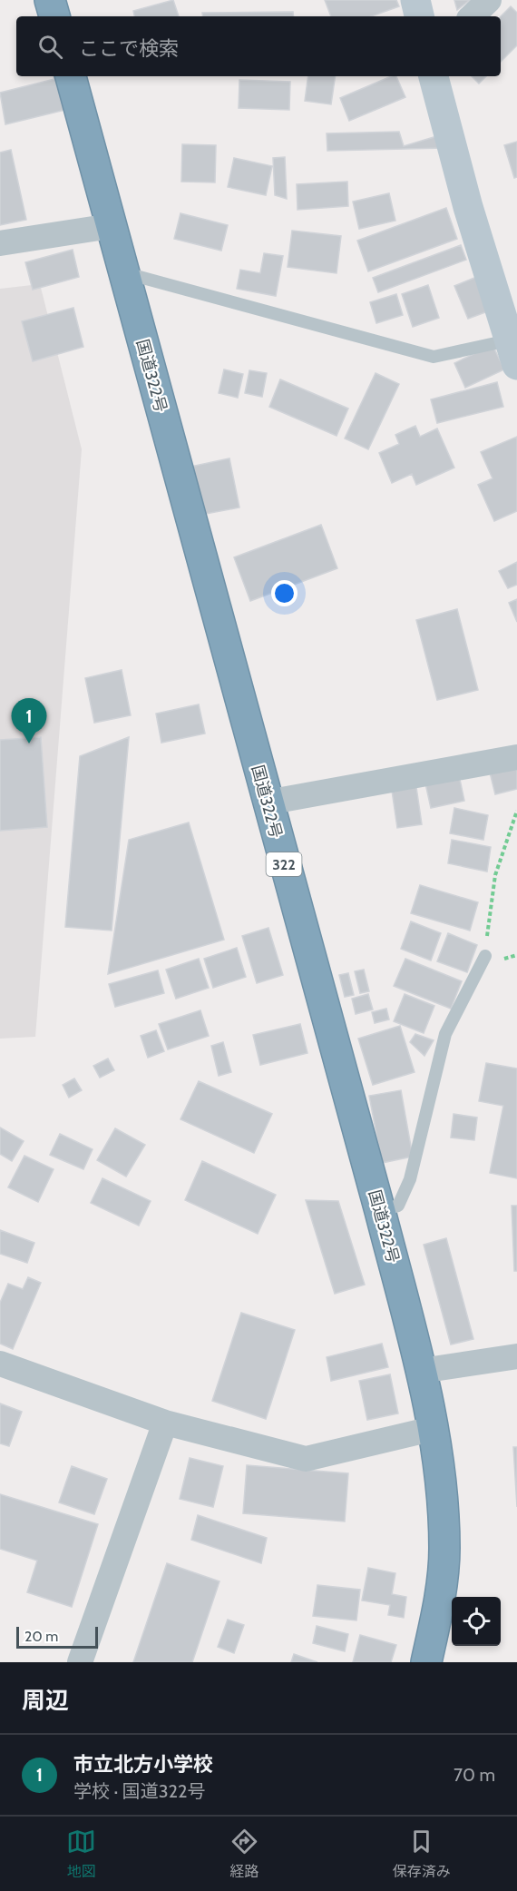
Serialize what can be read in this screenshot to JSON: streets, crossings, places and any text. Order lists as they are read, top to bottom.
{
  "streets": {
    "highway": ["国道322号", "322"]
  },
  "scale_bar": "20 m",
  "page": {
    "search": "ここで検索",
    "pins": "1",
    "scale": "20 m",
    "heading": "周辺",
    "list": [
      {
        "mark": "1",
        "name": "市立北方小学校",
        "note": "学校 · 国道322号",
        "value": "70 m"
      }
    ],
    "nav": ["地図", "経路", "保存済み"]
  }
}
